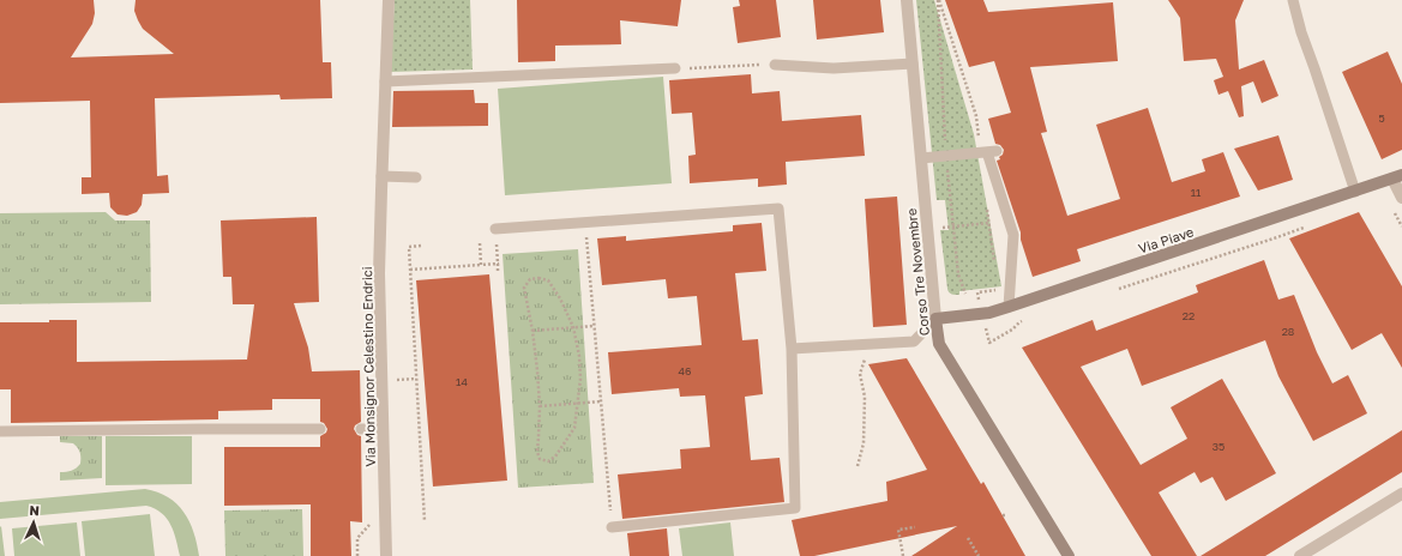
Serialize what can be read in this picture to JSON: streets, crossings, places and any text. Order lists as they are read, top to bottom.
{
  "streets": {
    "main road": ["Via Piave", "Corso Tre Novembre"],
    "street": ["Via Monsignor Celestino Endrici"]
  },
  "crossings": [
    ["Via Piave", "Corso Tre Novembre"]
  ],
  "house_numbers": [
    "5",
    "11",
    "22",
    "28",
    "46",
    "14",
    "35"
  ],
  "north": "top"
}
